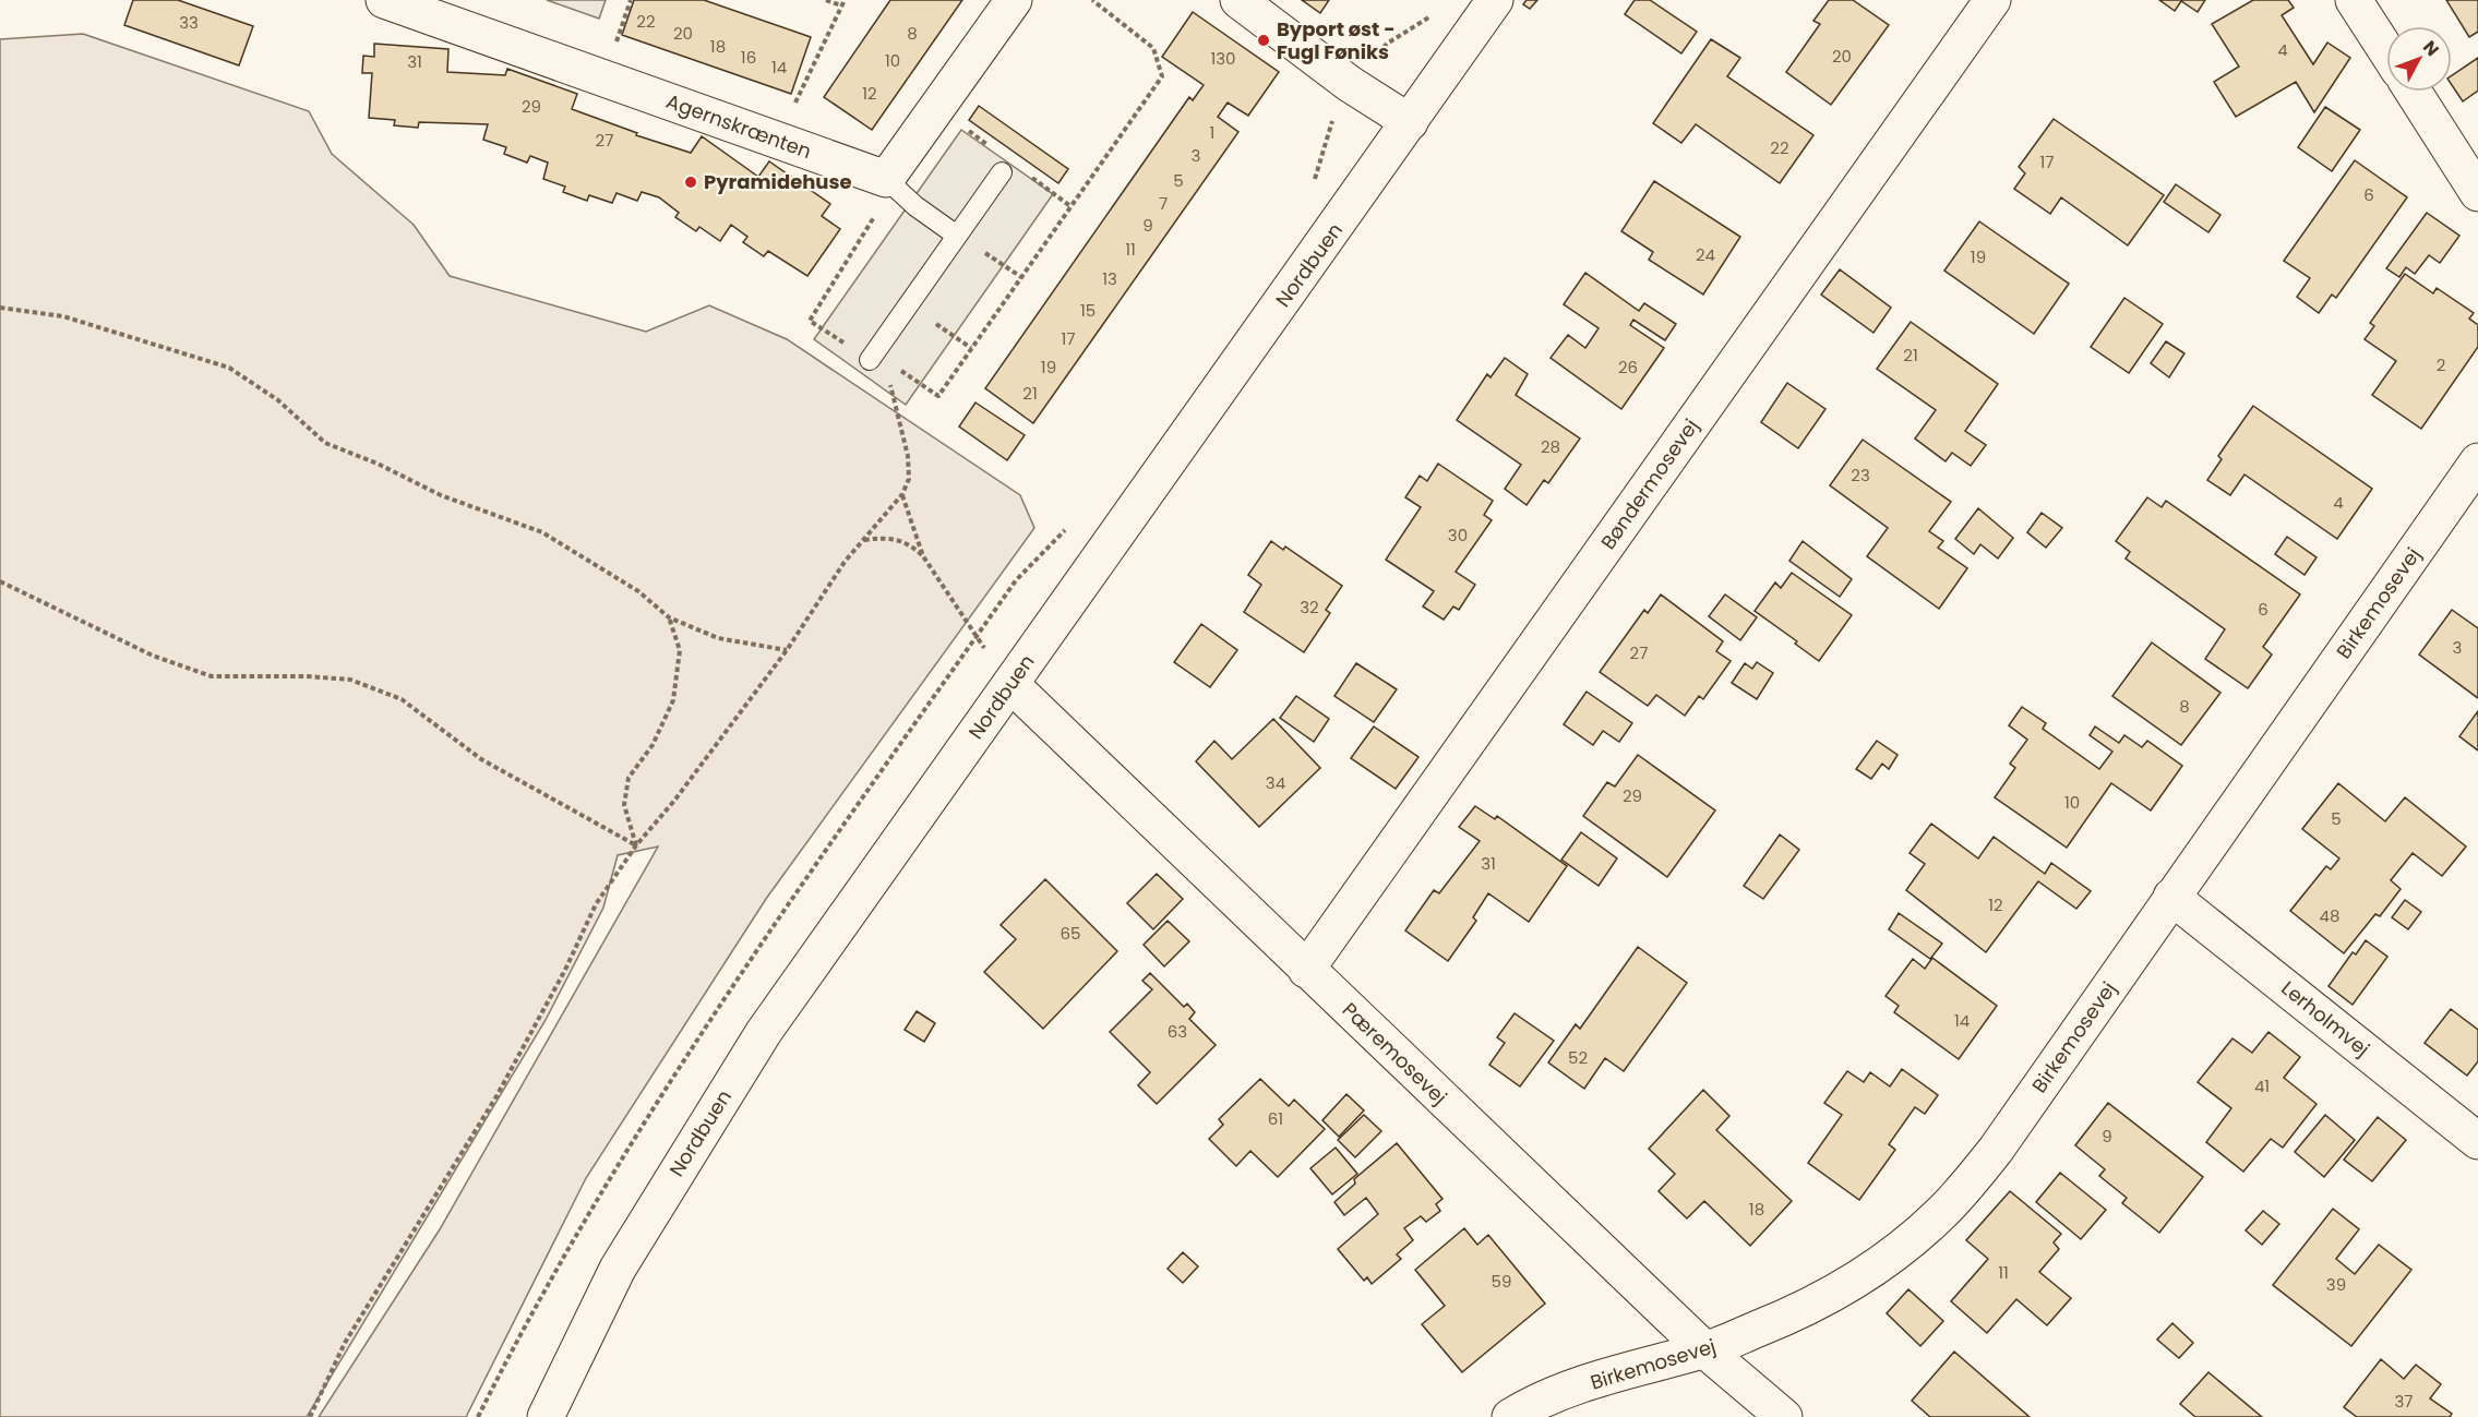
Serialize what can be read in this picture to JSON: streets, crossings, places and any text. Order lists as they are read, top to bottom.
{
  "streets": {
    "street": [
      "Agernskrænten",
      "Nordbuen",
      "Bøndermosevej",
      "Birkemosevej",
      "Lerholmvej",
      "Pæremosevej"
    ]
  },
  "crossings": [
    ["Nordbuen", "Pæremosevej"],
    ["Bøndermosevej", "Pæremosevej"],
    ["Birkemosevej", "Lerholmvej"],
    ["Birkemosevej", "Pæremosevej"]
  ],
  "places": ["Byport øst - Fugl Føniks", "Pyramidehuse"],
  "house_numbers": [
    "22",
    "33",
    "20",
    "8",
    "18",
    "4",
    "20",
    "16",
    "130",
    "10",
    "31",
    "14",
    "12",
    "29",
    "1",
    "27",
    "22",
    "3",
    "17",
    "5",
    "6",
    "7",
    "9",
    "11",
    "24",
    "19",
    "13",
    "15",
    "17",
    "21",
    "2",
    "19",
    "26",
    "21",
    "28",
    "23",
    "4",
    "30",
    "32",
    "6",
    "3",
    "27",
    "8",
    "34",
    "29",
    "10",
    "5",
    "31",
    "12",
    "48",
    "65",
    "14",
    "63",
    "52",
    "41",
    "61",
    "9",
    "18",
    "11",
    "59",
    "39",
    "37"
  ],
  "north": "top right"
}
